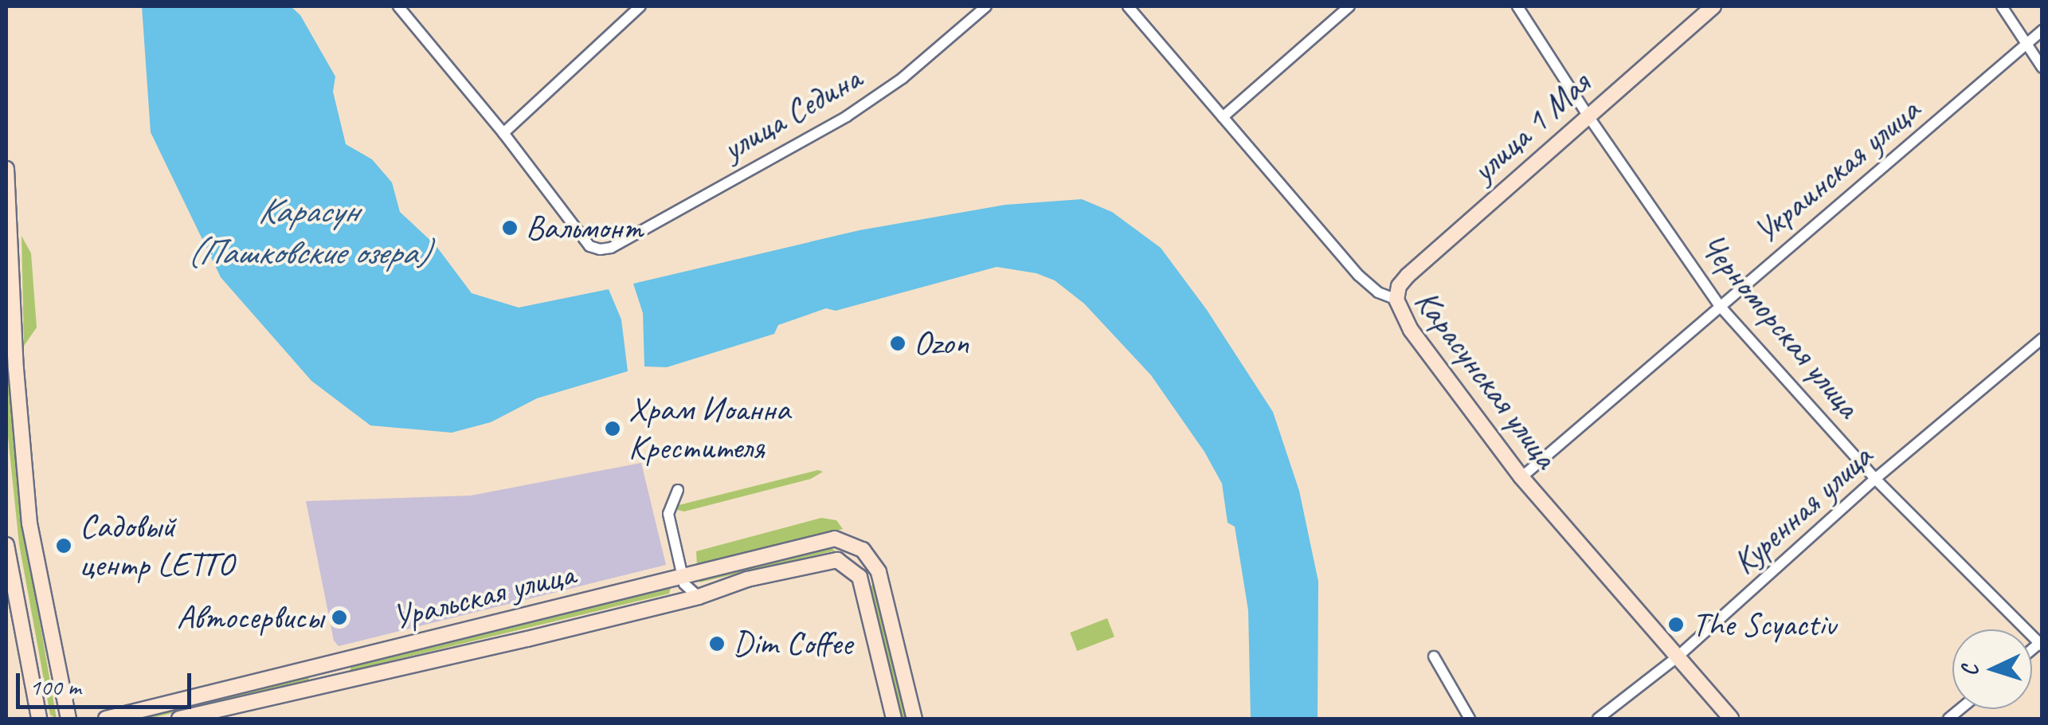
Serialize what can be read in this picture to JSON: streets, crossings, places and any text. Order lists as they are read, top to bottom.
{
  "streets": {
    "main road": ["улица 1 Мая", "Карасунская улица", "Уральская улица"],
    "street": [
      "улица Седина",
      "Украинская улица",
      "Черноморская улица",
      "Куренная улица"
    ]
  },
  "crossings": [
    ["улица 1 Мая", "Черноморская улица"],
    ["улица 1 Мая", "Карасунская улица"],
    ["Украинская улица", "Черноморская улица"],
    ["Украинская улица", "Карасунская улица"],
    ["Черноморская улица", "Куренная улица"],
    ["Карасунская улица", "Куренная улица"]
  ],
  "water": ["Карасун (Пашковские озера)"],
  "places": [
    "Вальмонт",
    "Ozon",
    "Храм Иоанна Крестителя",
    "Садовый центр LETTO",
    "Автосервисы",
    "The Scyactiv",
    "Dim Coffee"
  ],
  "scale_bar": "100 m",
  "north": "left"
}
